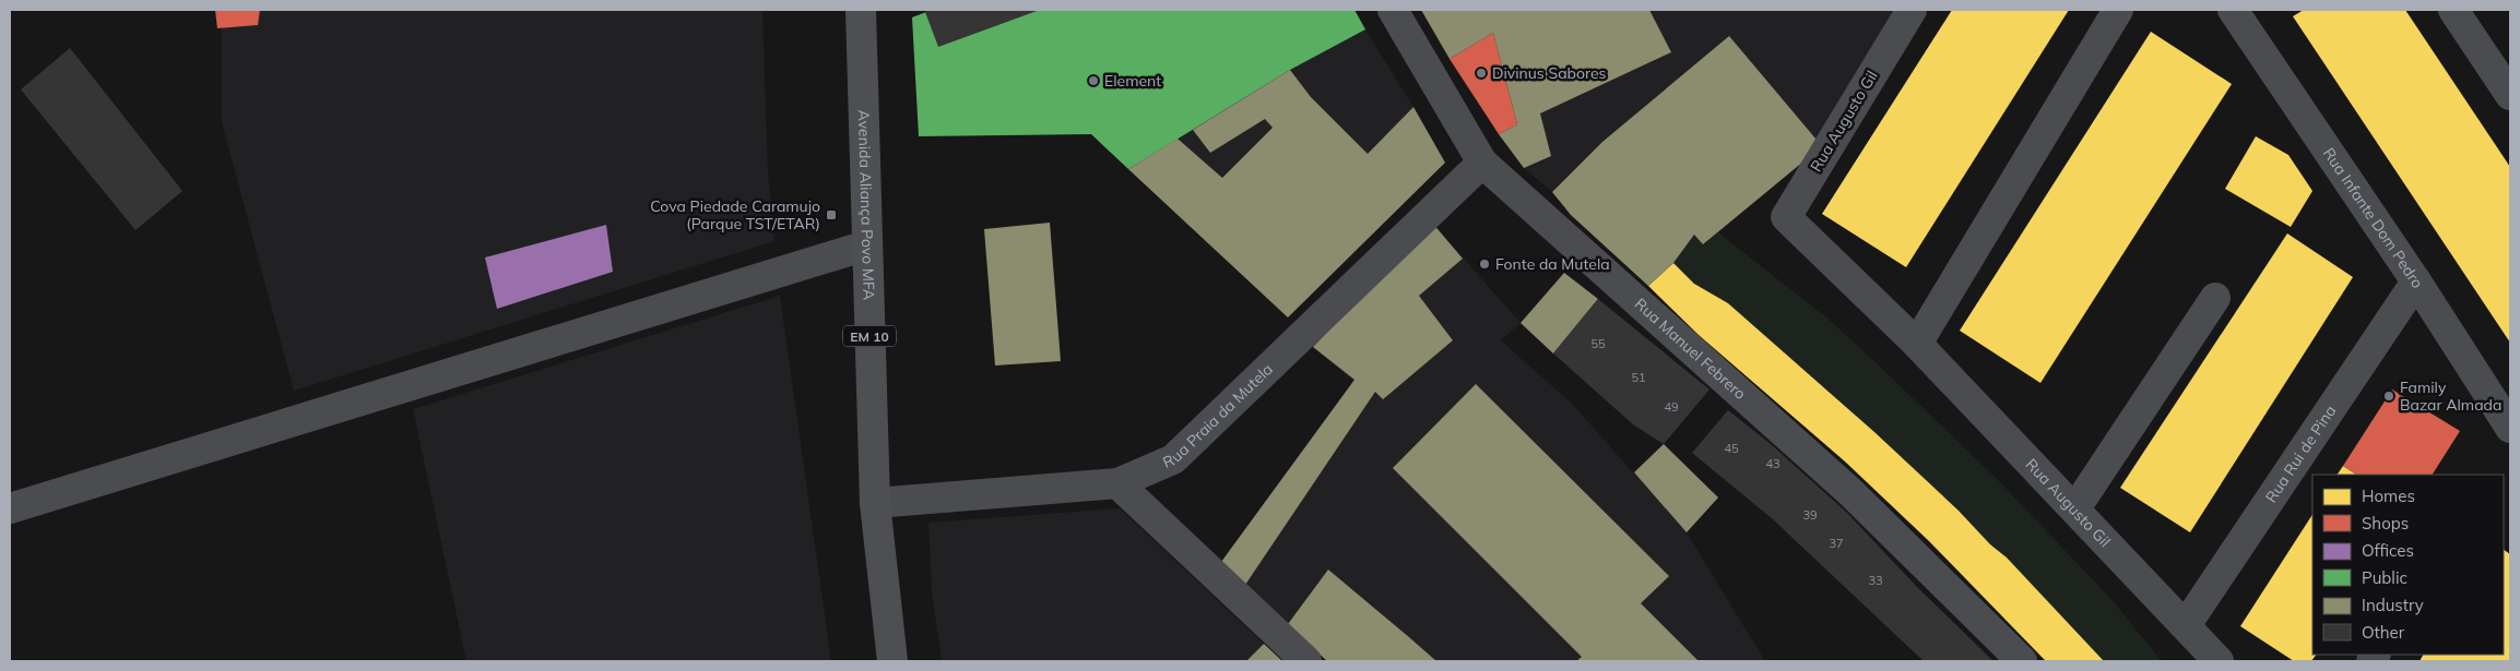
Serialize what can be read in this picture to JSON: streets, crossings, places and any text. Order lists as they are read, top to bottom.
{
  "streets": {
    "main road": ["Avenida Aliança Povo MFA", "EM 10"],
    "street": [
      "Rua Augusto Gil",
      "Rua Infante Dom Pedro",
      "Rua Manuel Febrero",
      "Rua Praia da Mutela",
      "Rua Rui de Pina"
    ]
  },
  "crossings": [
    ["Rua Augusto Gil", "Rua Rui de Pina"],
    ["Avenida Aliança Povo MFA", "Rua Praia da Mutela"],
    ["Rua Infante Dom Pedro", "Rua Rui de Pina"],
    ["Rua Manuel Febrero", "Rua Praia da Mutela"]
  ],
  "places": {
    "other": [
      "Divinus Sabores",
      "Element",
      "Fonte da Mutela",
      "Family Bazar Almada"
    ],
    "transit": ["Cova Piedade Caramujo (Parque TST/ETAR)"]
  },
  "house_numbers": [
    "55",
    "51",
    "49",
    "45",
    "43",
    "39",
    "37",
    "33"
  ],
  "legend": [
    "Homes",
    "Shops",
    "Offices",
    "Public",
    "Industry",
    "Other"
  ]
}
